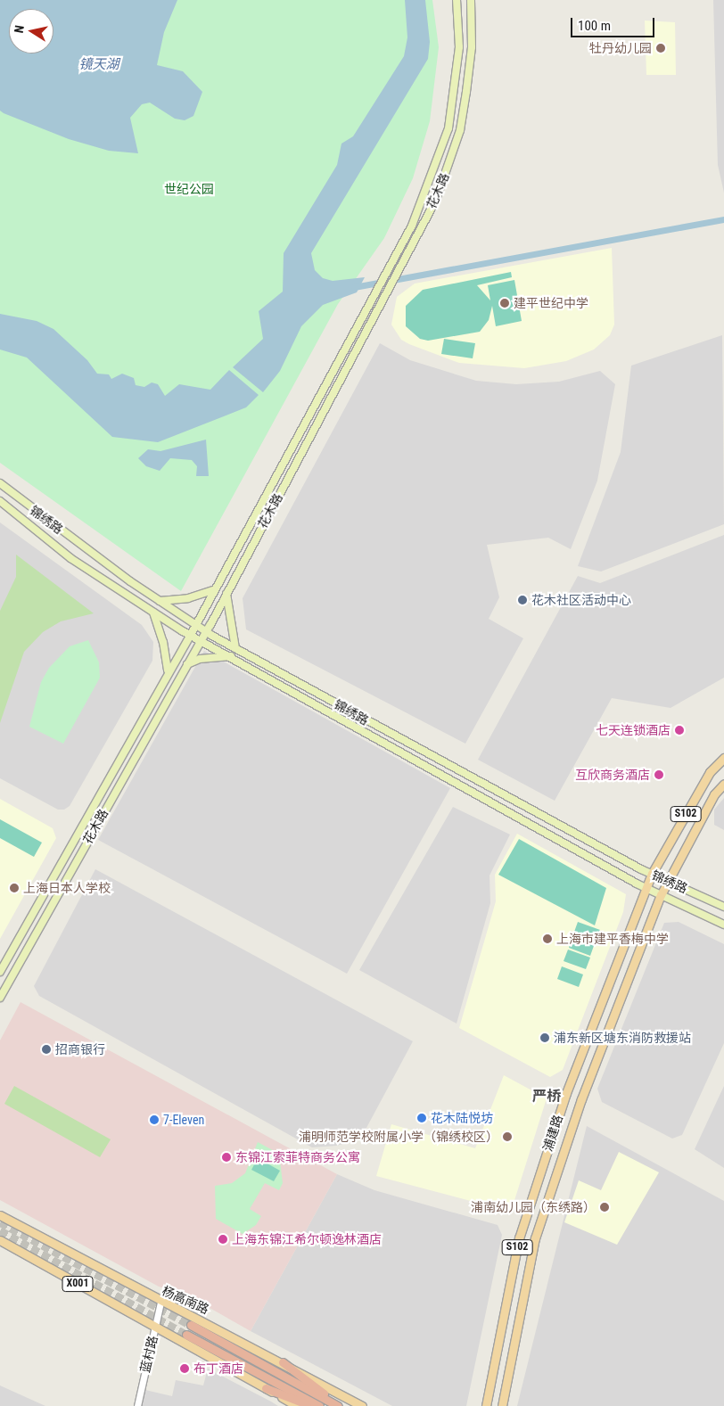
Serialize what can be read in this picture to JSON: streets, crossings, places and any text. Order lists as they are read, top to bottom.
{
  "streets": {
    "highway": ["杨高南路"],
    "main road": [
      "花木路",
      "锦绣路",
      "S102",
      "浦建路",
      "X001"
    ],
    "street": ["蓝村路"]
  },
  "crossings": [
    ["花木路", "锦绣路"],
    ["锦绣路", "浦建路"],
    ["X001", "蓝村路"],
    ["杨高南路", "蓝村路"]
  ],
  "districts": ["严桥"],
  "water": ["镜天湖"],
  "parks": ["世纪公园"],
  "places": [
    "牡丹幼儿园",
    "建平世纪中学",
    "花木社区活动中心",
    "七天连锁酒店",
    "互欣商务酒店",
    "上海日本人学校",
    "上海市建平香梅中学",
    "浦东新区塘东消防救援站",
    "招商银行",
    "花木陆悦坊",
    "7-Eleven",
    "浦明师范学校附属小学（锦绣校区）",
    "东锦江索菲特商务公寓",
    "浦南幼儿园（东绣路）",
    "上海东锦江希尔顿逸林酒店",
    "布丁酒店"
  ],
  "scale_bar": "100 m",
  "north": "left"
}
